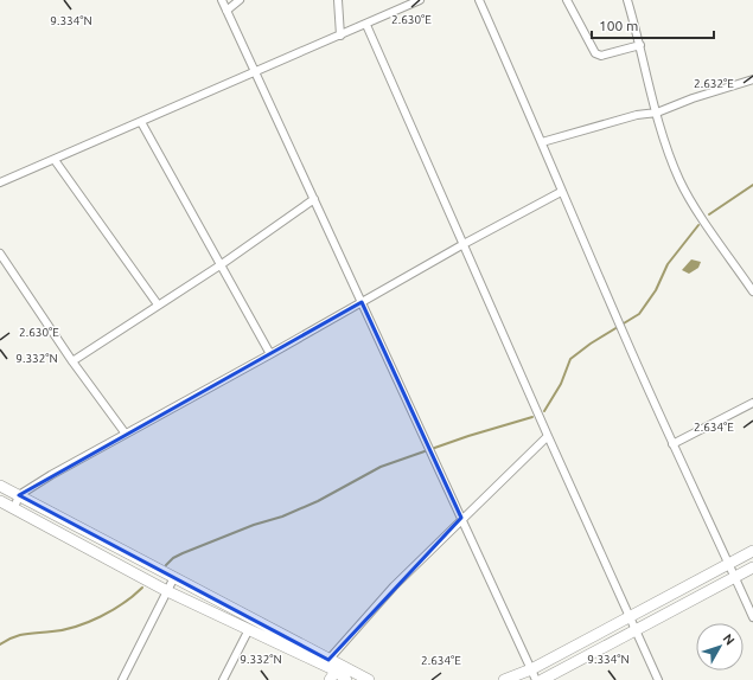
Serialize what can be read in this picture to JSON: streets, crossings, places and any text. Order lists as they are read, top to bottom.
{
  "scale_bar": "100 m",
  "north": "top right",
  "coordinates": [
    "2.630°E",
    "9.334°N",
    "2.632°E",
    "9.332°N",
    "2.634°E"
  ]
}
